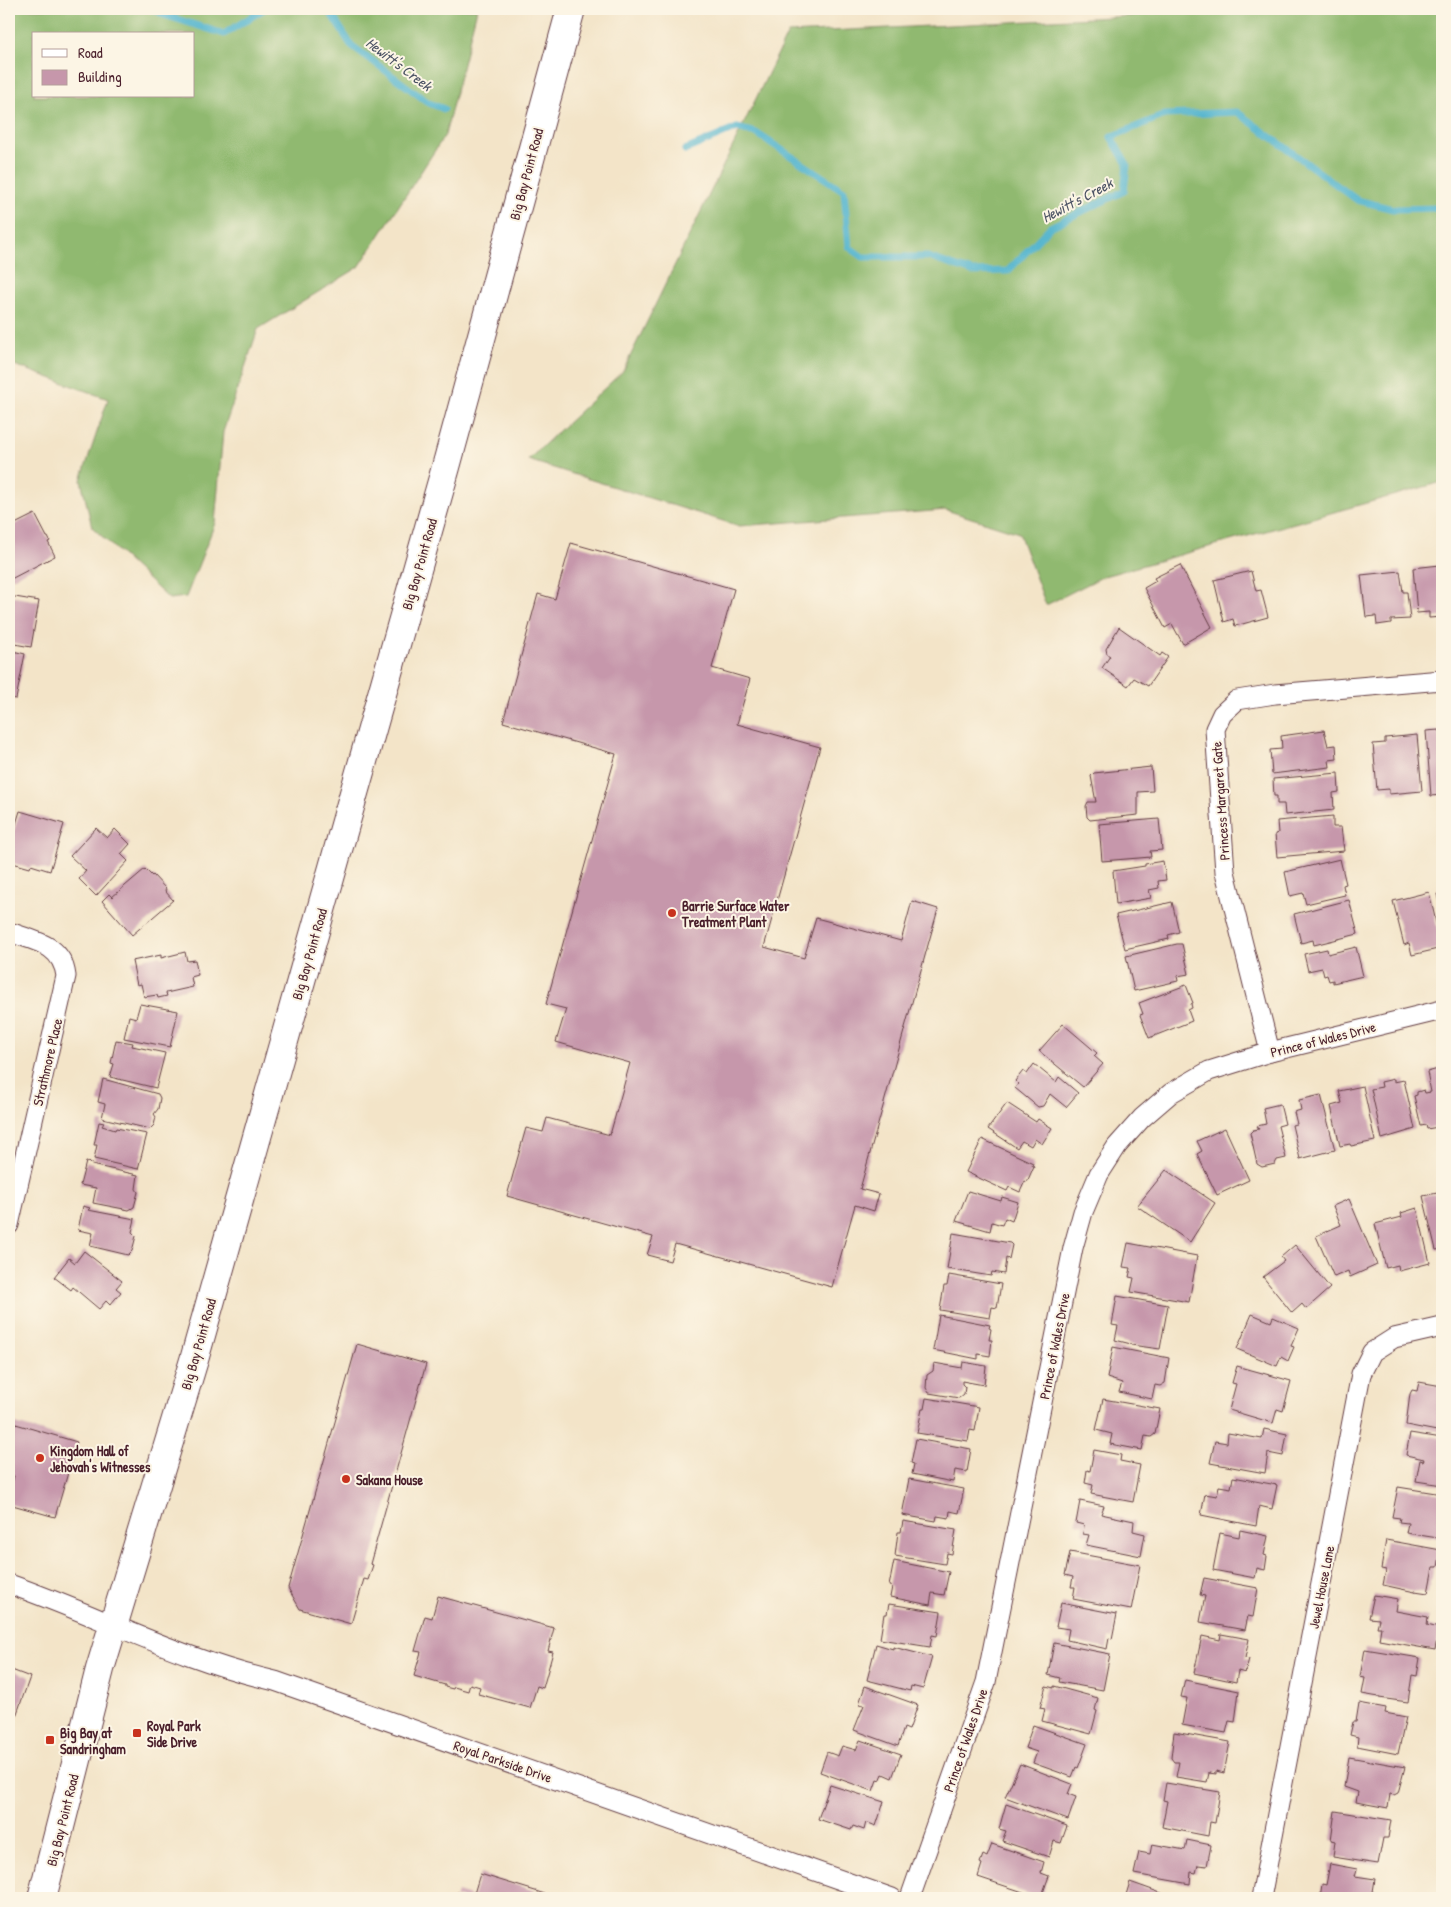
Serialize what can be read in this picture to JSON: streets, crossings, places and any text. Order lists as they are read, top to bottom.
{
  "streets": {
    "main road": ["Big Bay Point Road"],
    "street": [
      "Princess Margaret Gate",
      "Prince of Wales Drive",
      "Strathmore Place",
      "Jewel House Lane",
      "Royal Parkside Drive"
    ]
  },
  "crossings": [
    ["Big Bay Point Road", "Royal Parkside Drive"],
    ["Princess Margaret Gate", "Prince of Wales Drive"]
  ],
  "water": ["Hewitt's Creek"],
  "places": {
    "other": ["Barrie Surface Water Treatment Plant", "Kingdom Hall of Jehovah's Witnesses", "Sakana House"],
    "transit": ["Royal Park Side Drive", "Big Bay at Sandringham"]
  },
  "legend": ["Road", "Building"]
}
